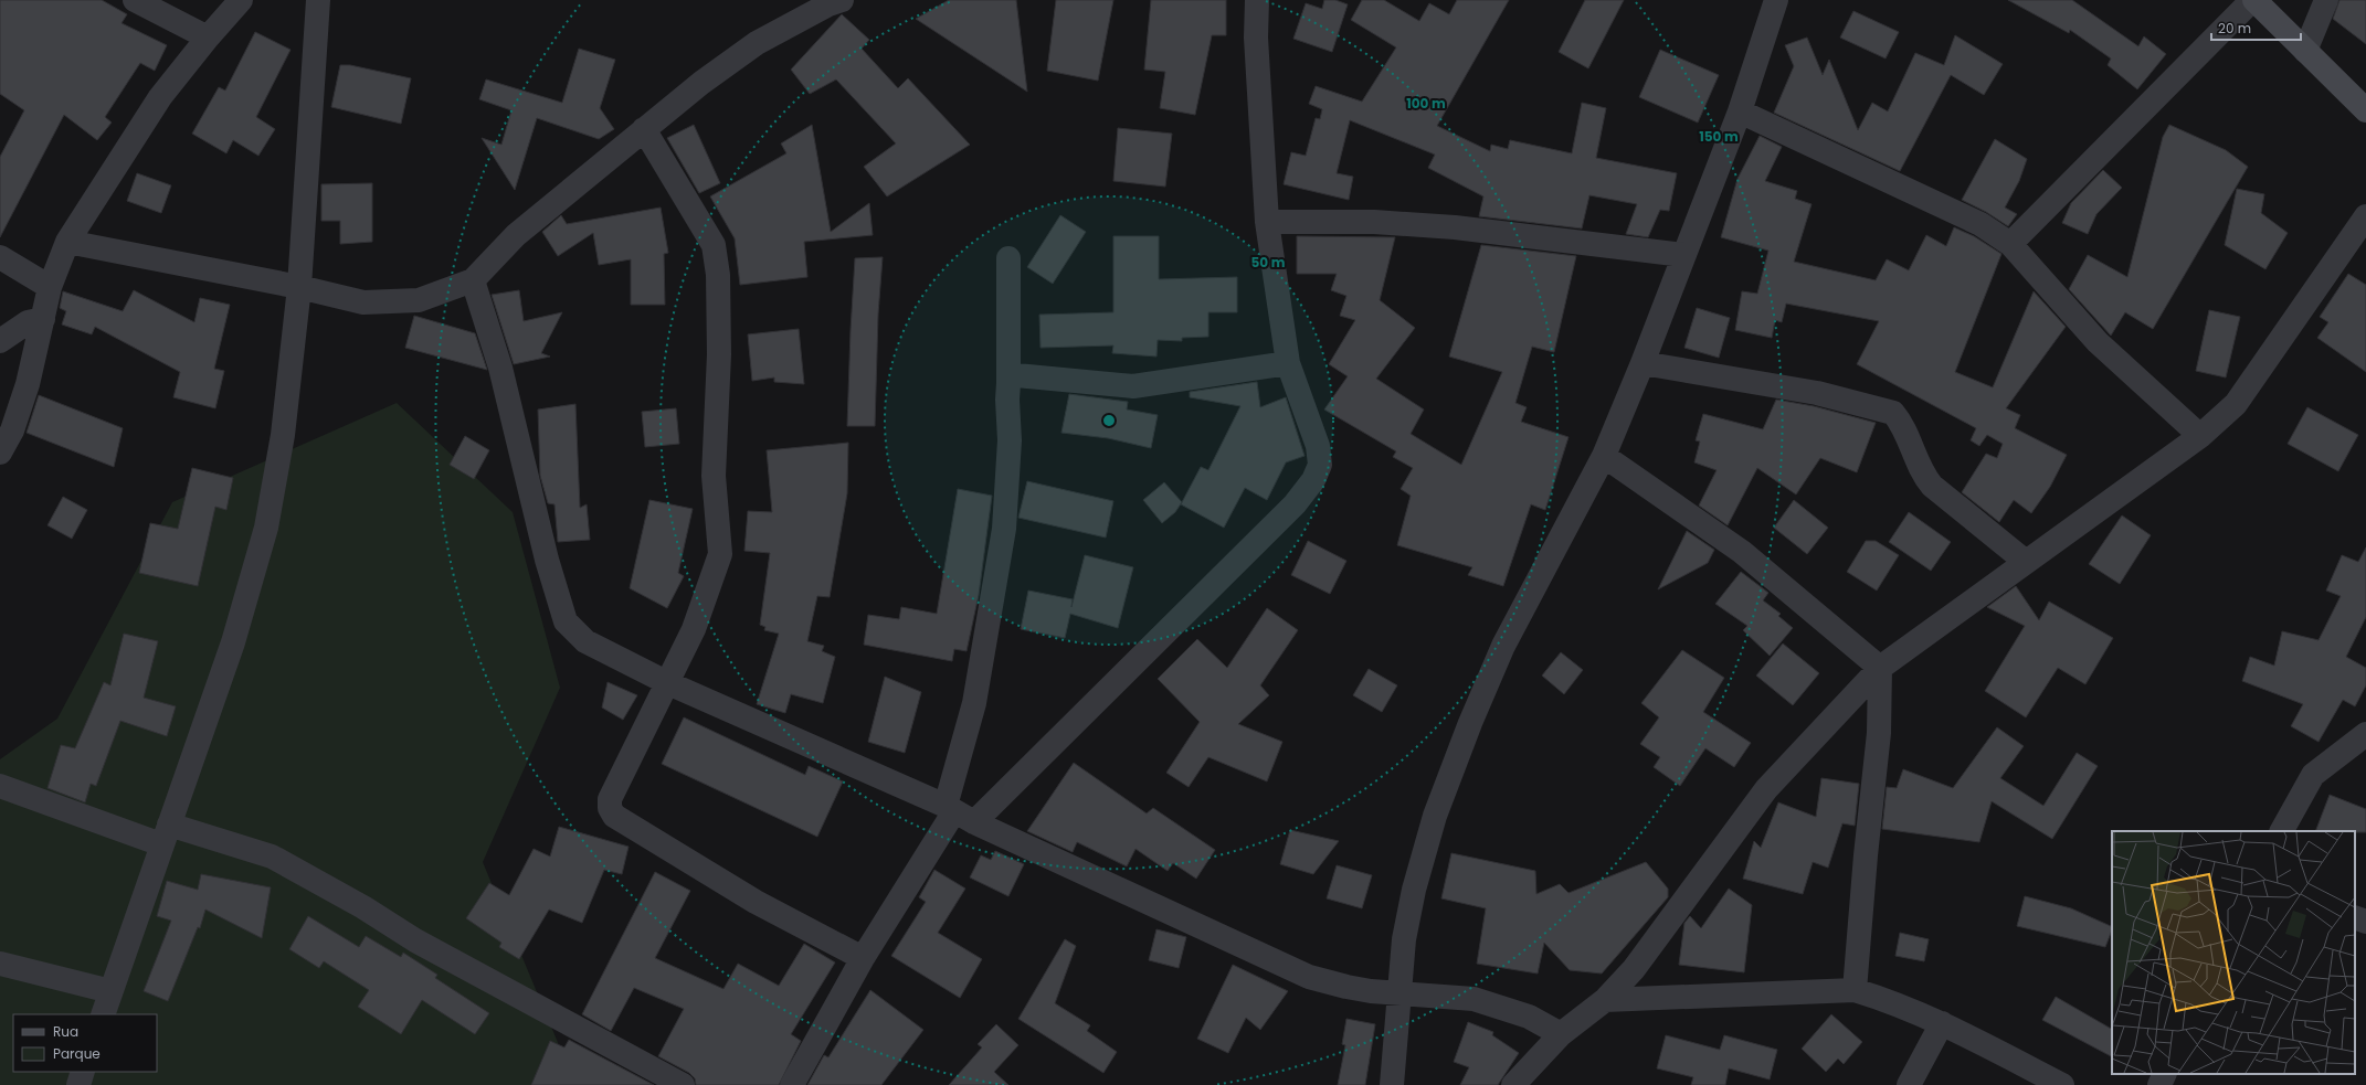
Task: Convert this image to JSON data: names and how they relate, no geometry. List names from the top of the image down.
{
  "legend": ["Rua", "Parque"],
  "scale_bar": "20 m",
  "rings": ["100 m", "150 m", "50 m"]
}
